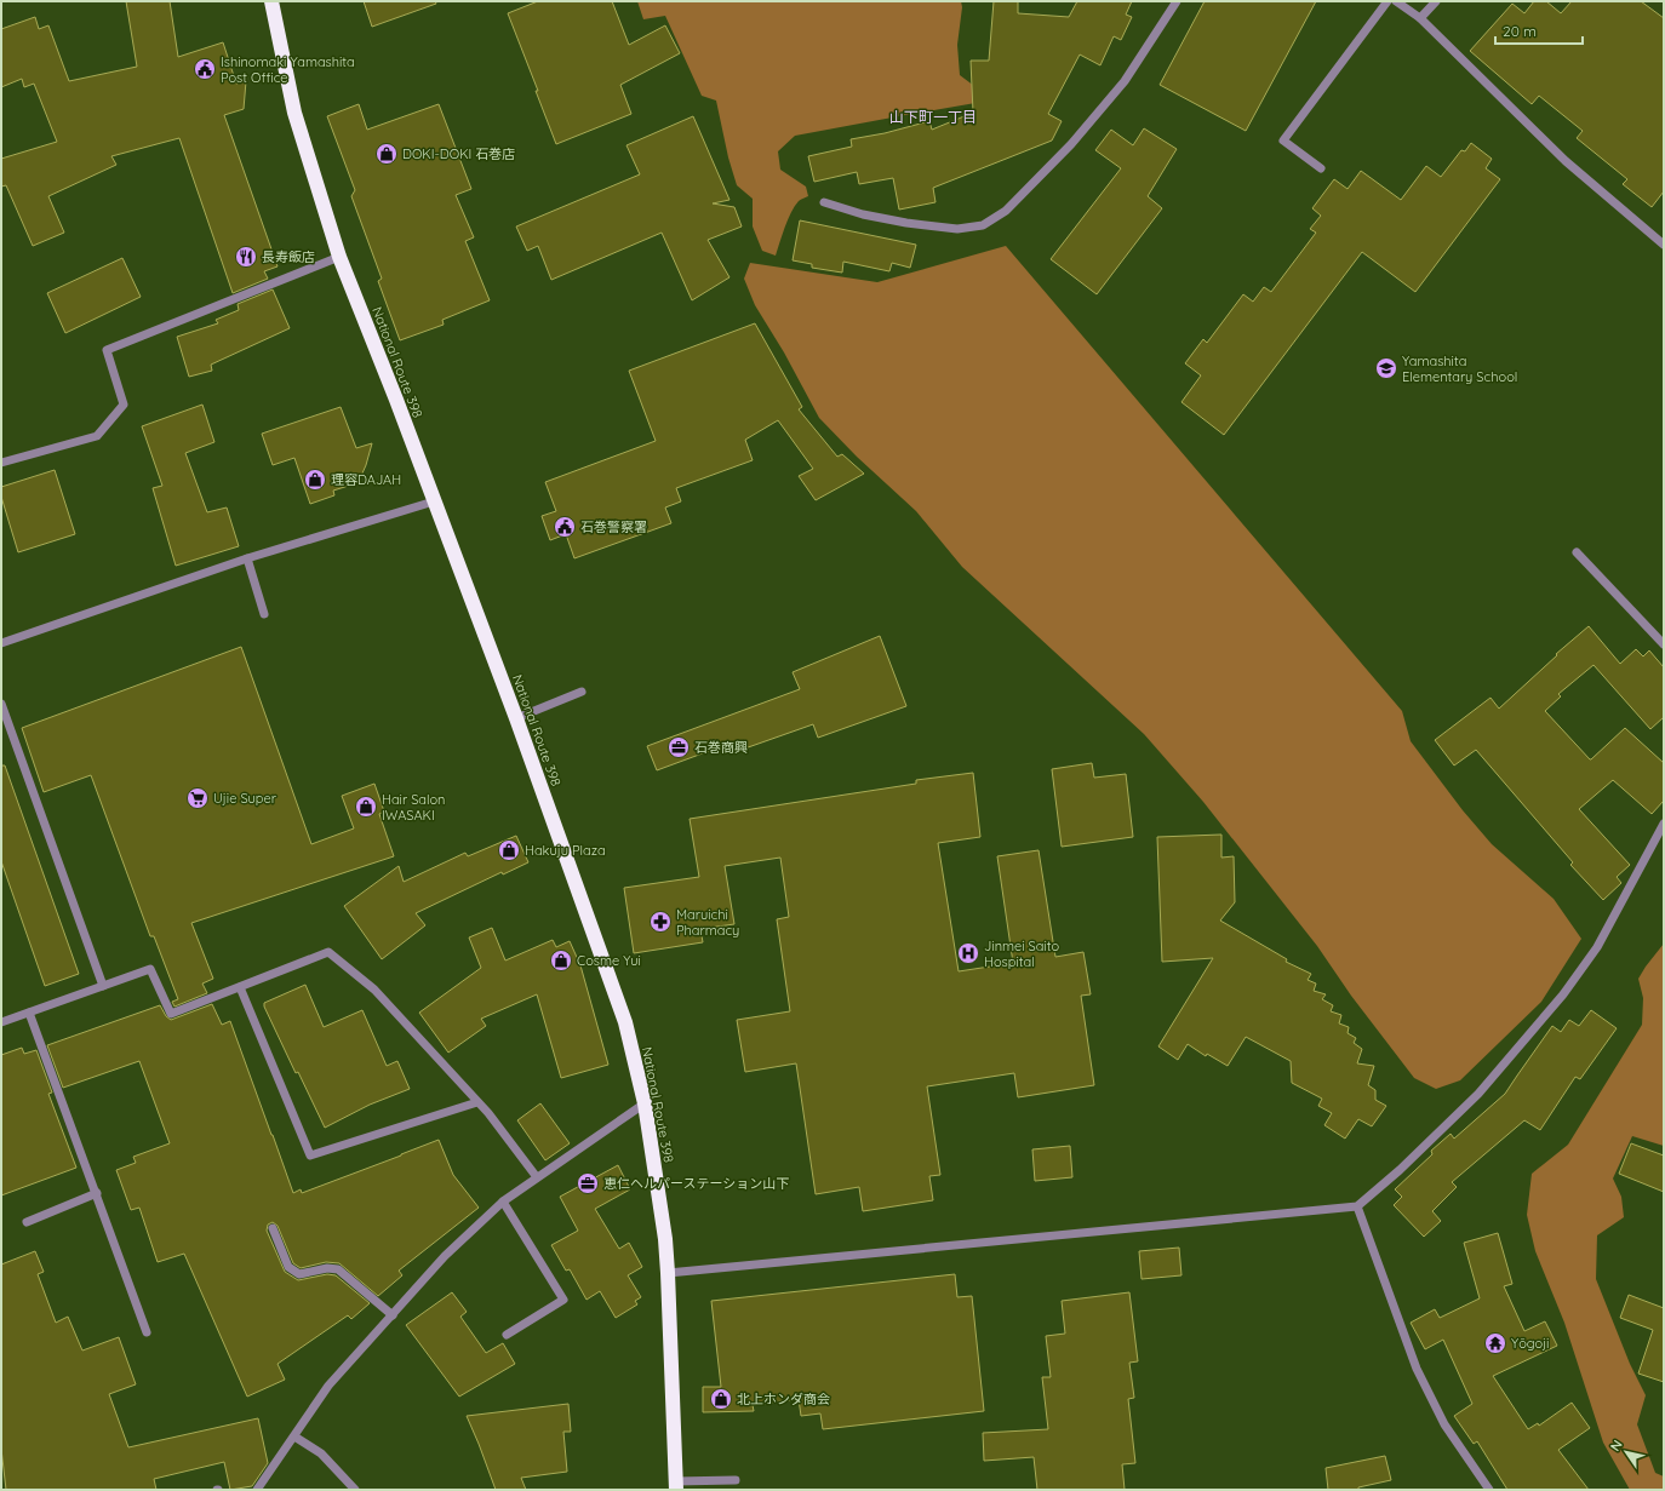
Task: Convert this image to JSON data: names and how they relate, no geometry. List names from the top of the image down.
{
  "streets": {
    "highway": ["National Route 398"]
  },
  "districts": ["山下町一丁目"],
  "places": {
    "public building": ["Ishinomaki Yamashita Post Office", "石巻警察署"],
    "shop": [
      "DOKI-DOKI 石巻店",
      "理容DAJAH",
      "Hair Salon IWASAKI",
      "Hakuju Plaza",
      "Cosme Yui",
      "北上ホンダ商会"
    ],
    "restaurant": ["長寿飯店"],
    "school or university": ["Yamashita Elementary School"],
    "office": ["石巻商興", "恵仁ヘルパーステーション山下"],
    "supermarket": ["Ujie Super"],
    "pharmacy": ["Maruichi Pharmacy"],
    "hospital": ["Jinmei Saito Hospital"],
    "temple": ["Yōgoji"]
  },
  "scale_bar": "20 m",
  "north": "top left"
}
